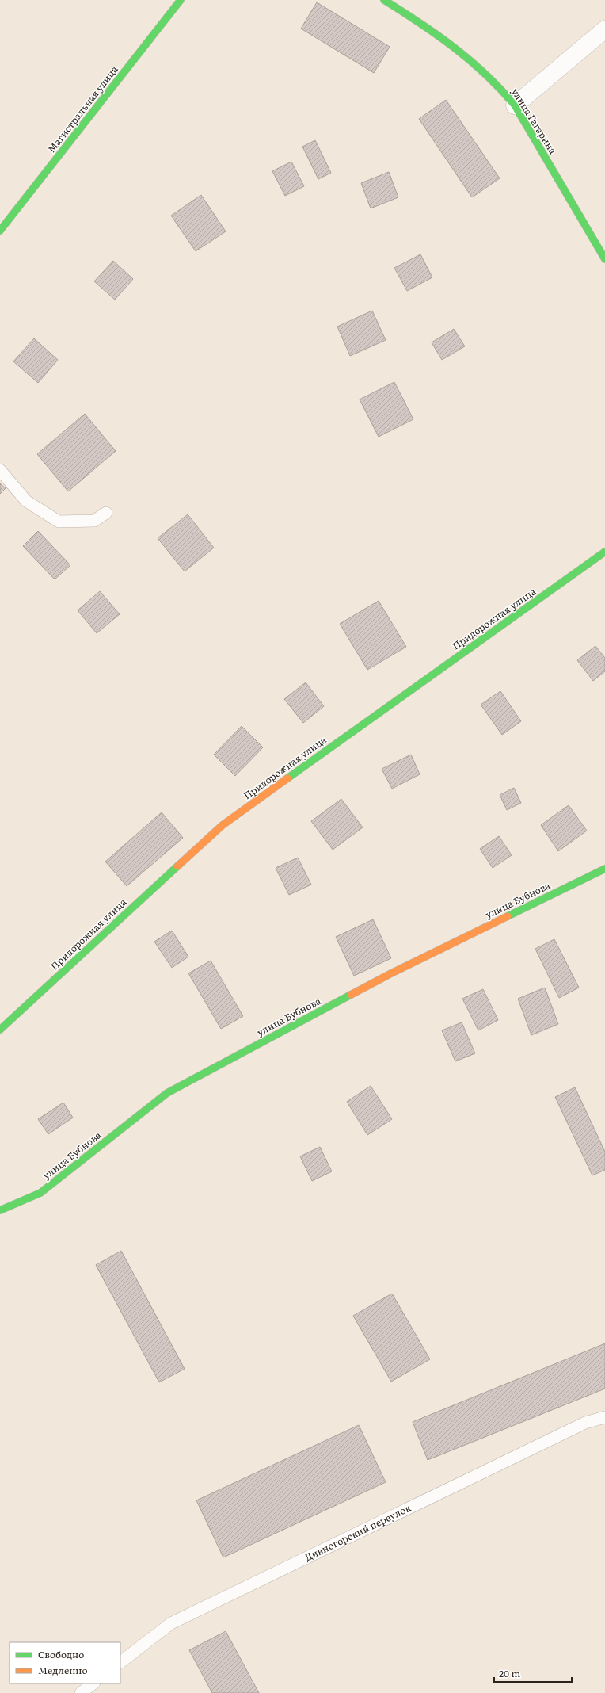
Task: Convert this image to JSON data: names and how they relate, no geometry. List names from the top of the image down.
{
  "streets": {
    "main road": [
      "Магистральная улица",
      "улица Гагарина",
      "Придорожная улица",
      "улица Бубнова"
    ],
    "lane": ["Дивногорский переулок"]
  },
  "legend": ["Свободно", "Медленно"],
  "scale_bar": "20 m"
}
